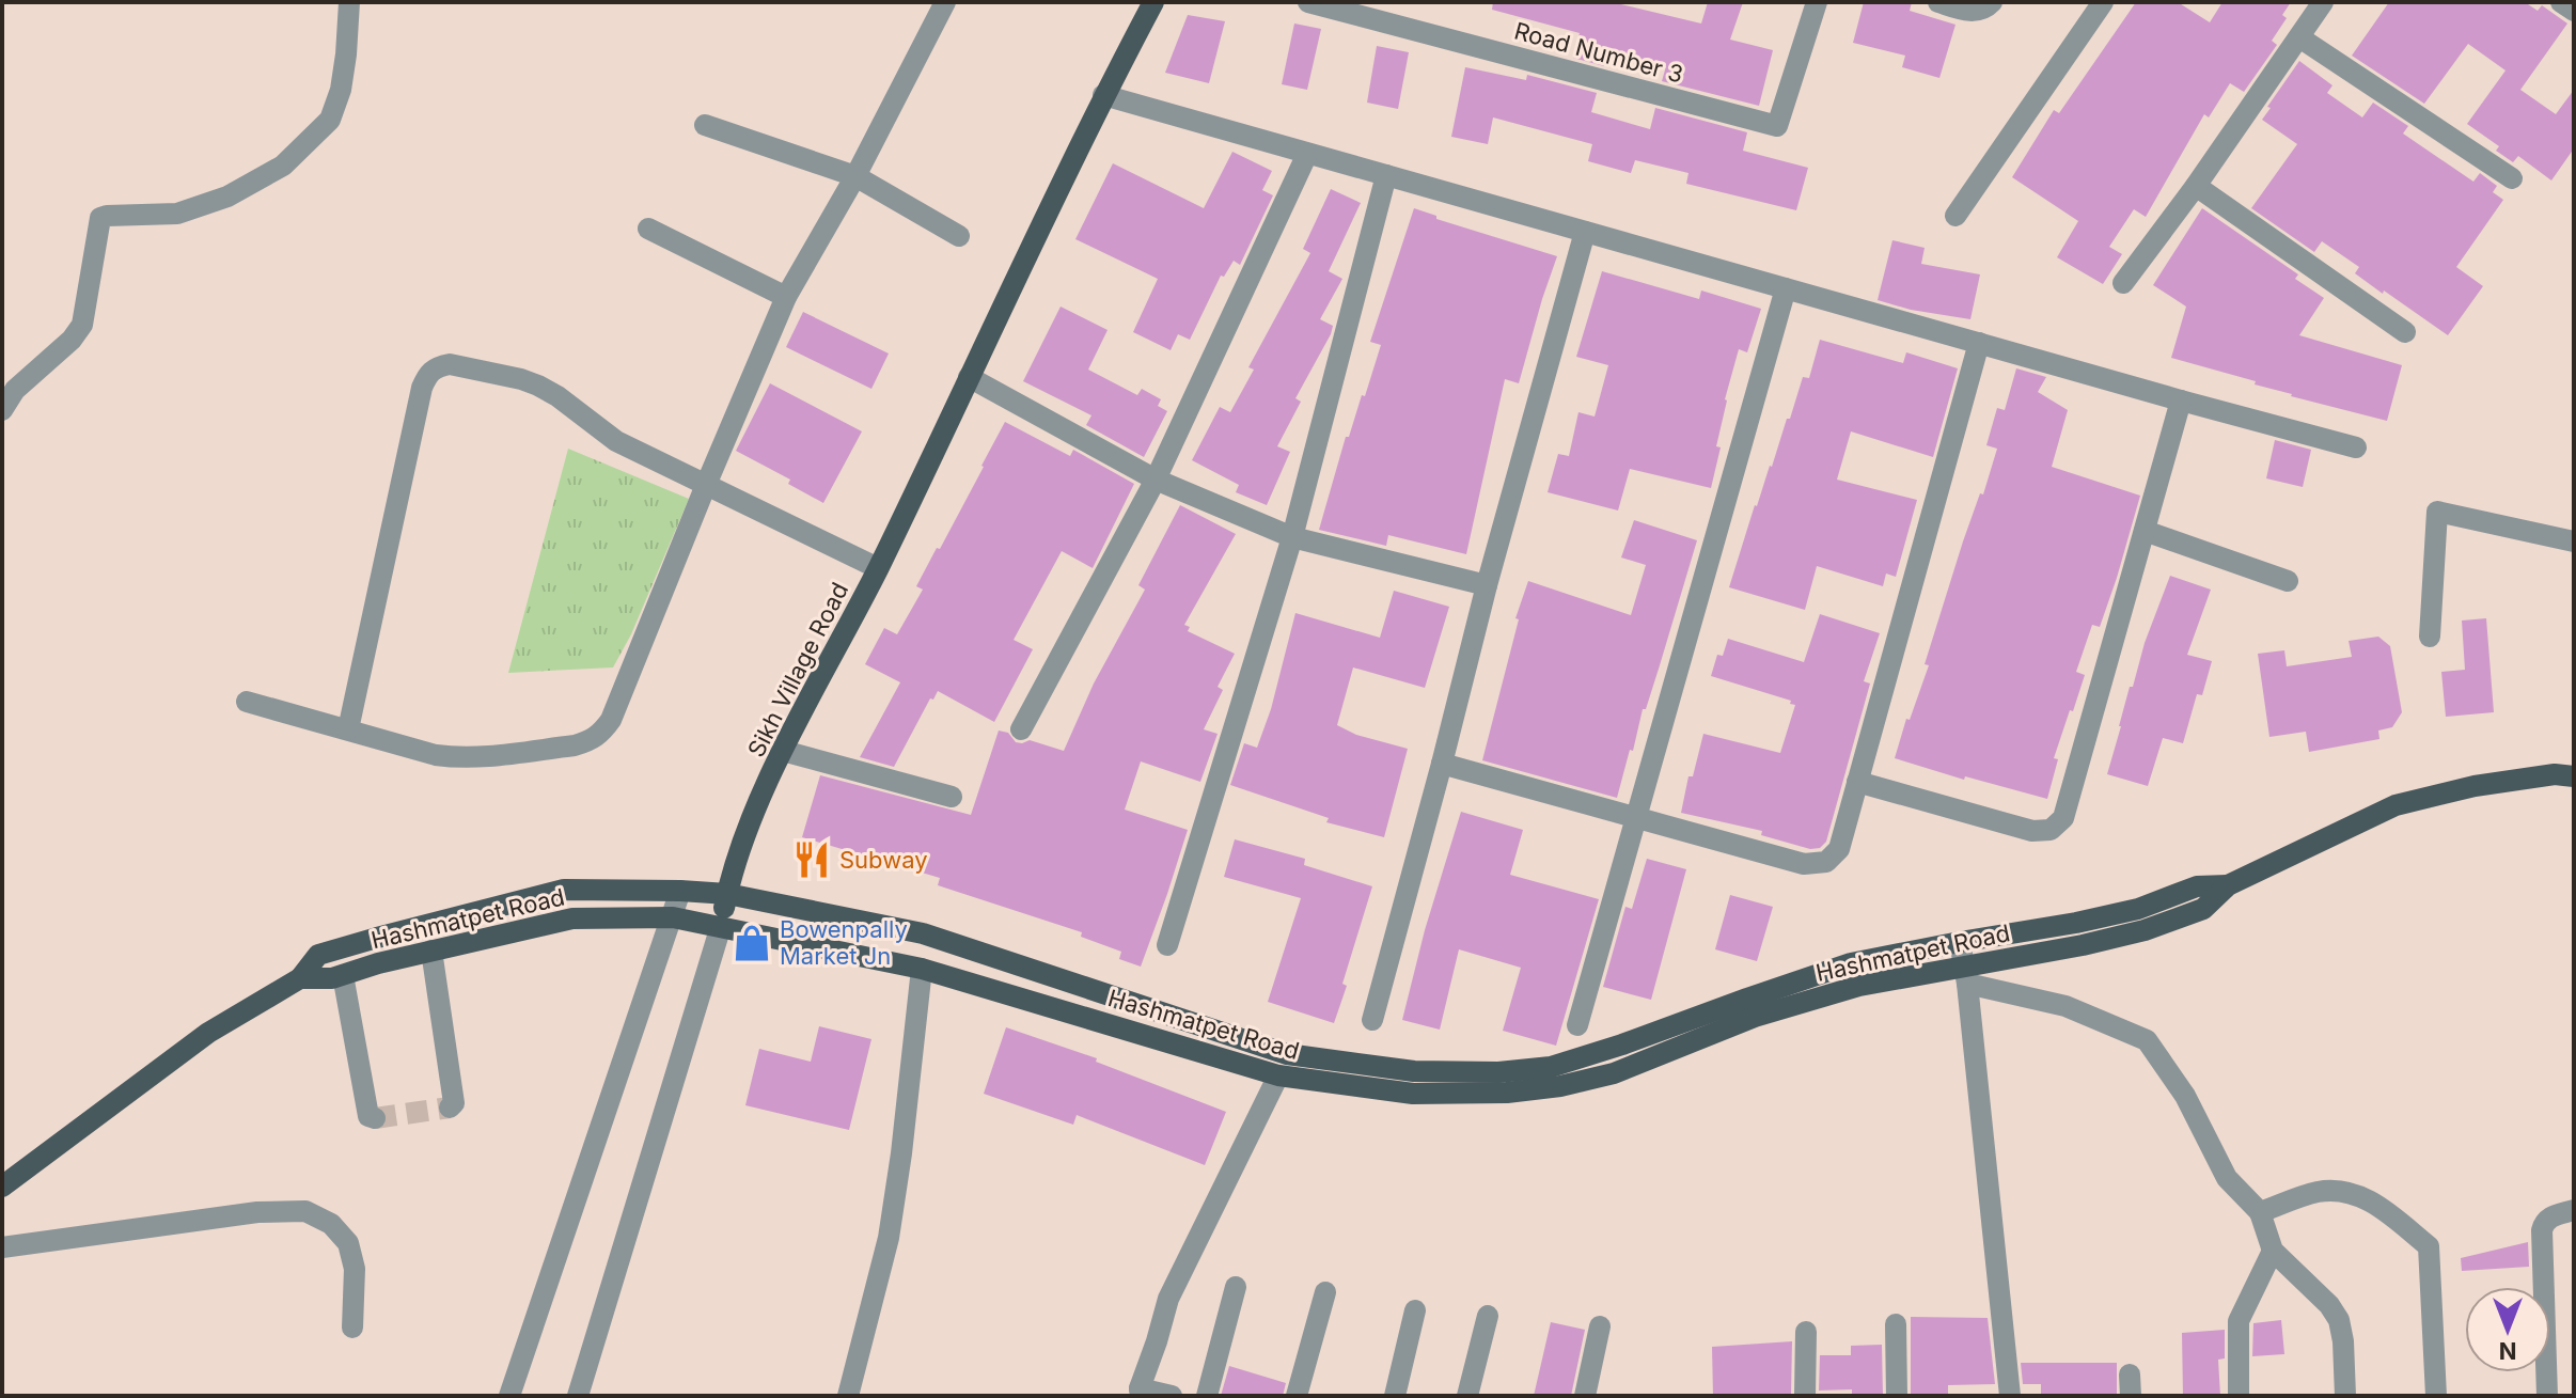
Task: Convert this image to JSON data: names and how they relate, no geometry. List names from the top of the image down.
{
  "streets": {
    "main road": ["Sikh Village Road", "Hashmatpet Road"],
    "street": ["Road Number 3"]
  },
  "crossings": [
    ["Sikh Village Road", "Hashmatpet Road"]
  ],
  "places": {
    "restaurant": ["Subway"],
    "shop": ["Bowenpally Market Jn"]
  },
  "north": "bottom"
}
